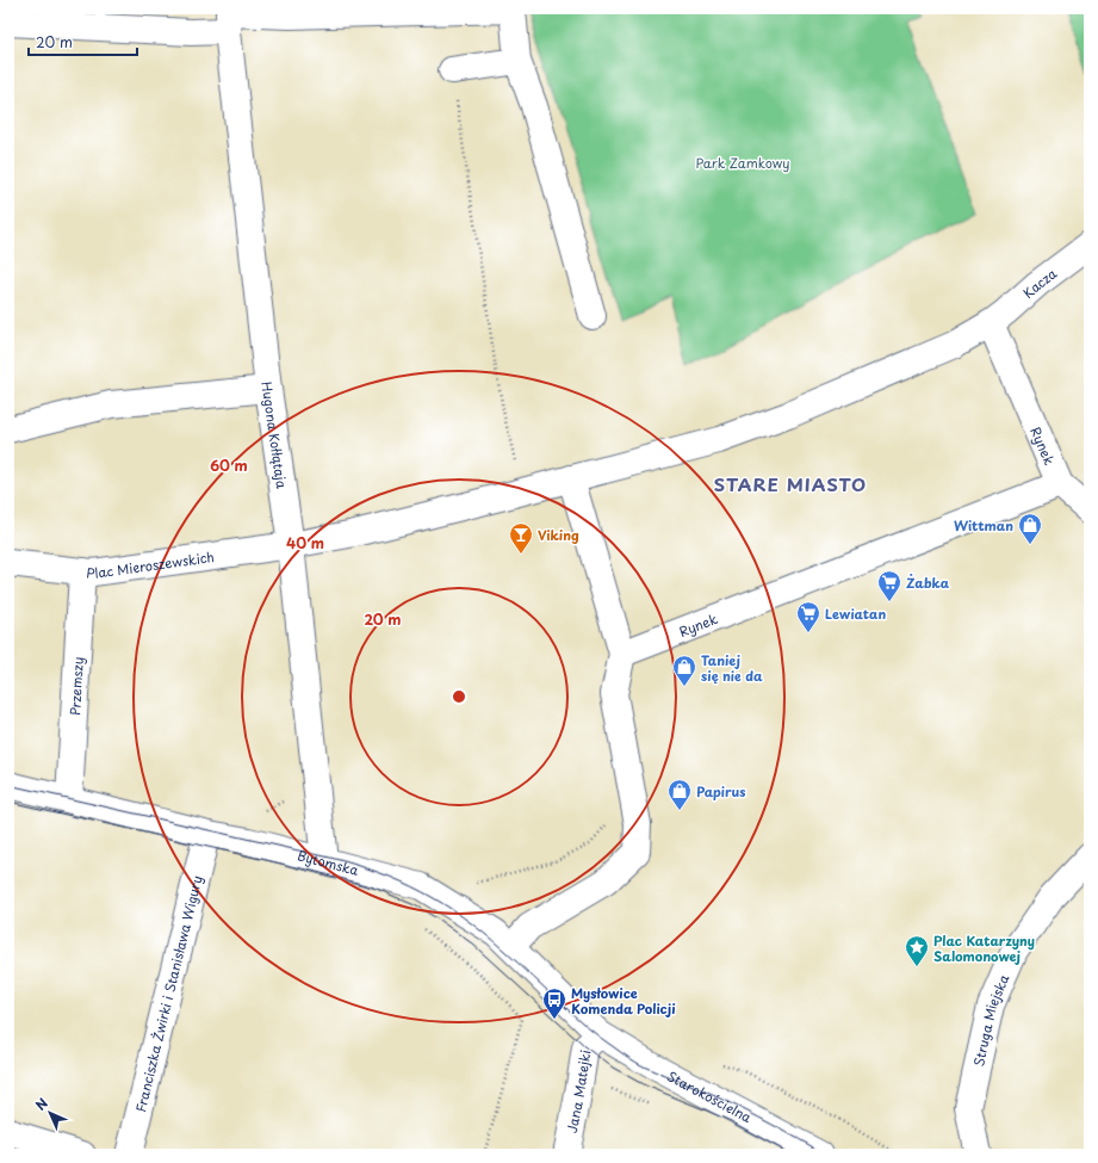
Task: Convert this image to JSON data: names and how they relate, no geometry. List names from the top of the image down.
{
  "streets": {
    "street": [
      "Kacza",
      "Hugona Kołłątaja",
      "Rynek",
      "Plac Mieroszewskich",
      "Przemszy",
      "Bytomska",
      "Franciszka Żwirki i Stanisława Wigury",
      "Struga Miejska",
      "Jana Matejki",
      "Starokościelna"
    ]
  },
  "crossings": [
    ["Kacza", "Rynek"],
    ["Hugona Kołłątaja", "Plac Mieroszewskich"],
    ["Hugona Kołłątaja", "Bytomska"],
    ["Plac Mieroszewskich", "Przemszy"],
    ["Przemszy", "Bytomska"],
    ["Bytomska", "Franciszka Żwirki i Stanisława Wigury"],
    ["Bytomska", "Jana Matejki"],
    ["Bytomska", "Starokościelna"],
    ["Jana Matejki", "Starokościelna"]
  ],
  "districts": ["STARE MIASTO"],
  "parks": ["Park Zamkowy"],
  "places": {
    "shop": ["Wittman", "Taniej się nie da", "Papirus"],
    "bar": ["Viking"],
    "supermarket": ["Żabka", "Lewiatan"],
    "place": ["Plac Katarzyny Salomonowej"],
    "bus stop": ["Mysłowice Komenda Policji"]
  },
  "scale_bar": "20 m",
  "north": "top left",
  "rings": ["60 m", "40 m", "20 m"]
}
